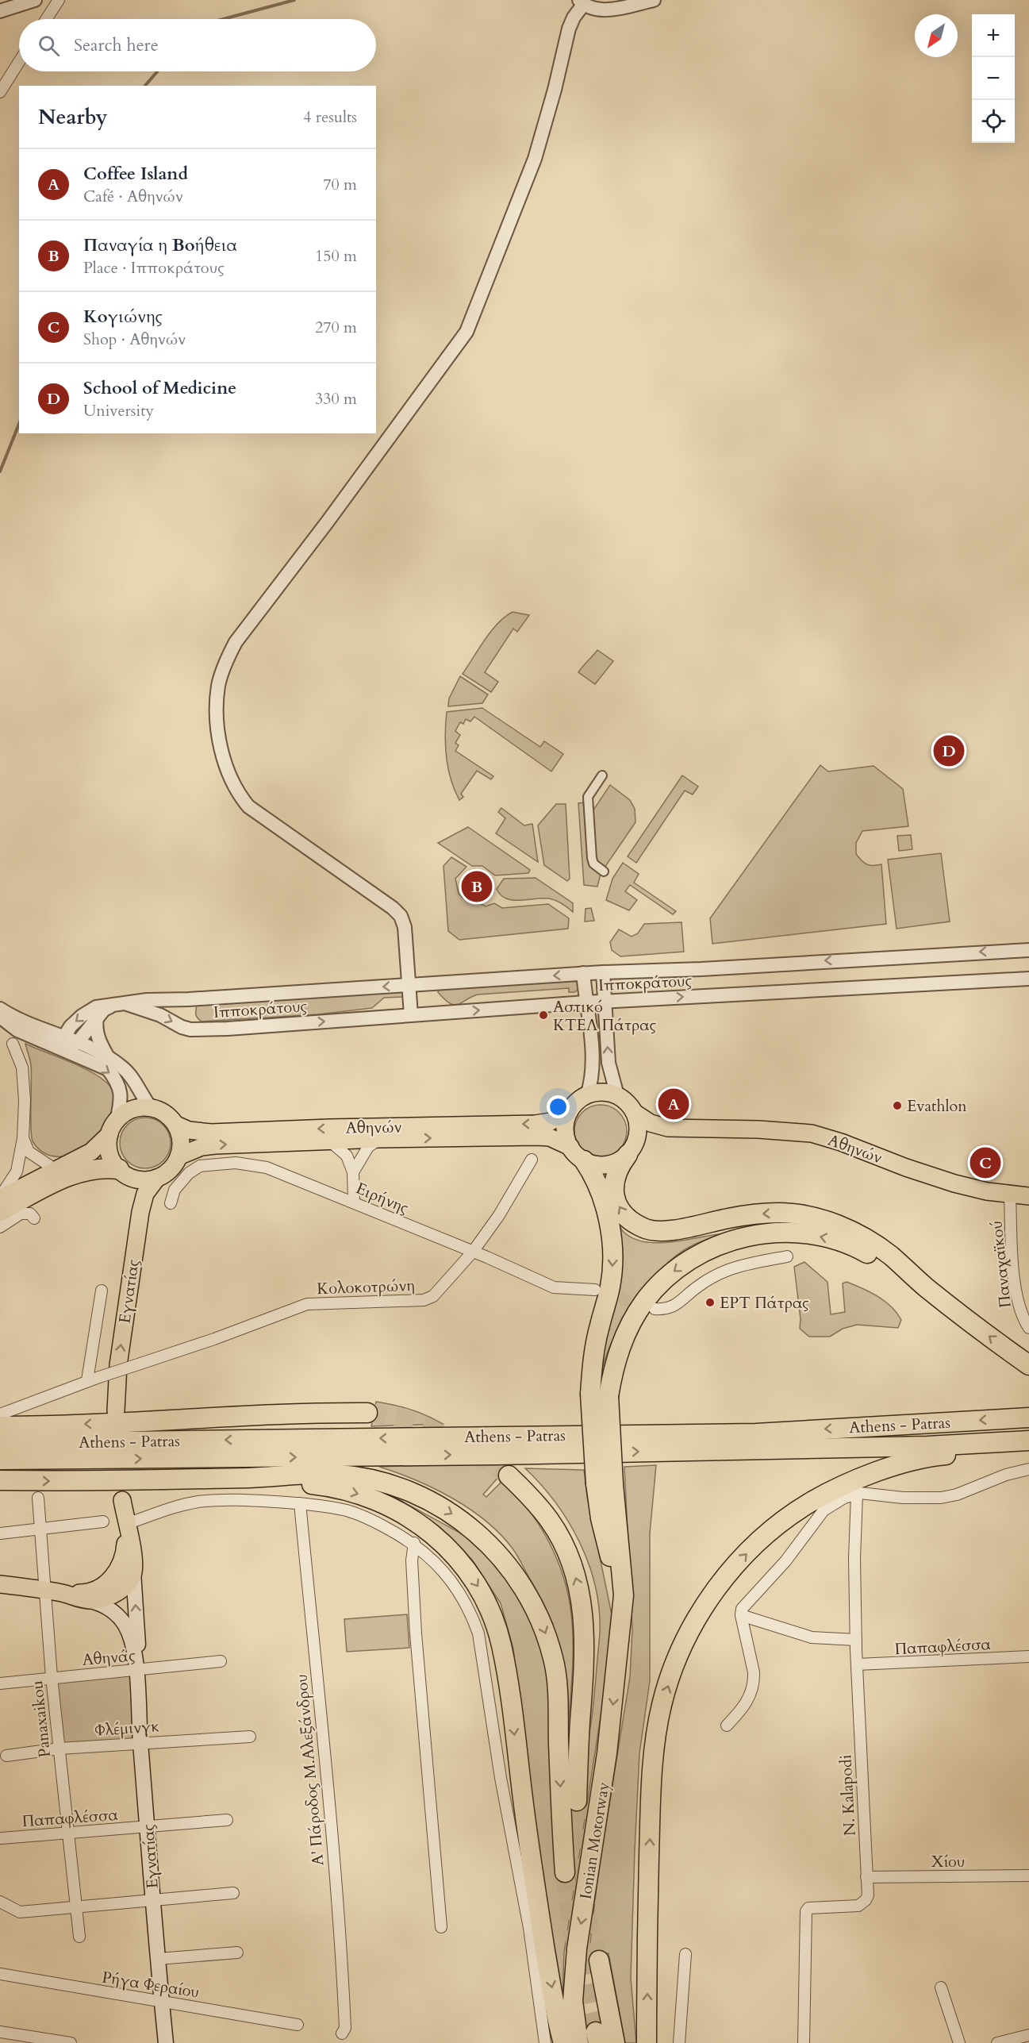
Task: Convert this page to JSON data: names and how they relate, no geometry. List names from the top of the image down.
{
  "streets": {
    "highway": ["Athens - Patras", "Ionian Motorway"],
    "main road": ["Αθηνών", "Εγνατίας"],
    "street": [
      "Ιπποκράτους",
      "Ειρήνης",
      "Παναχαϊκού",
      "Κολοκοτρώνη",
      "Παπαφλέσσα",
      "Αθηνάς",
      "Panaxaikou",
      "Φλέμινγκ",
      "Α' Πάροδος Μ.Αλεξάνδρου",
      "N. Kalapodi",
      "Χίου",
      "Ρήγα Φεραίου"
    ]
  },
  "crossings": [
    ["Αθηνών", "Παναχαϊκού"],
    ["Αθηνών", "Εγνατίας"],
    ["Ειρήνης", "Κολοκοτρώνη"],
    ["Κολοκοτρώνη", "Athens - Patras"],
    ["Εγνατίας", "Παπαφλέσσα"],
    ["Εγνατίας", "Αθηνάς"],
    ["Εγνατίας", "Φλέμινγκ"],
    ["Εγνατίας", "Ρήγα Φεραίου"],
    ["Παπαφλέσσα", "Panaxaikou"],
    ["Παπαφλέσσα", "N. Kalapodi"],
    ["Αθηνάς", "Panaxaikou"],
    ["Panaxaikou", "Φλέμινγκ"],
    ["N. Kalapodi", "Χίου"]
  ],
  "one_way": ["Εγνατίας"],
  "places": ["Αστικό ΚΤΕΛ Πάτρας", "Evathlon", "ΕΡΤ Πάτρας"],
  "north": "bottom left",
  "page": {
    "map_buttons": ["+", "−"],
    "search": "Search here",
    "heading": ["Nearby", "4 results"],
    "list": [
      {
        "mark": "A",
        "name": "Coffee Island",
        "note": "Café · Αθηνών",
        "value": "70 m"
      },
      {
        "mark": "B",
        "name": "Παναγία η Βοήθεια",
        "note": "Place · Ιπποκράτους",
        "value": "150 m"
      },
      {
        "mark": "C",
        "name": "Κογιώνης",
        "note": "Shop · Αθηνών",
        "value": "270 m"
      },
      {
        "mark": "D",
        "name": "School of Medicine",
        "note": "University",
        "value": "330 m"
      }
    ],
    "pins": [
      "D",
      "B",
      "A",
      "C"
    ]
  }
}
